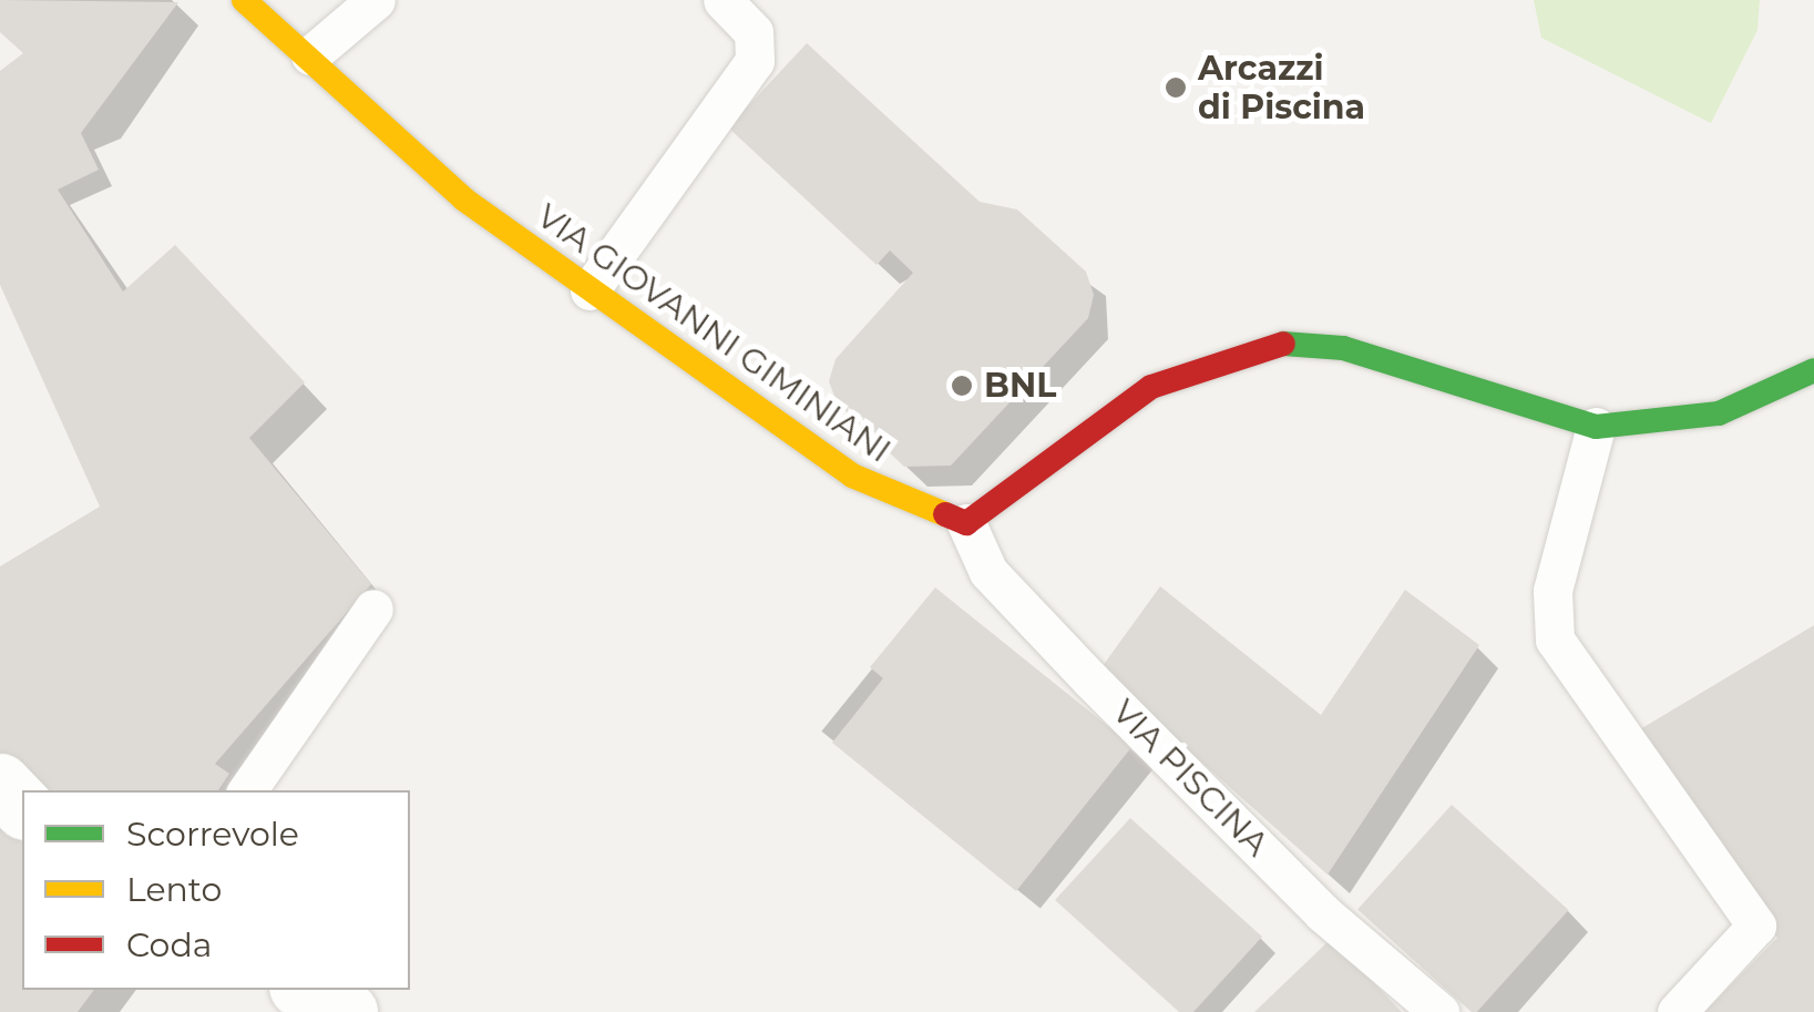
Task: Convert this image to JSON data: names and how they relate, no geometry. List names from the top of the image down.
{
  "streets": {
    "street": ["VIA GIOVANNI GIMINIANI"],
    "lane": ["VIA PISCINA"]
  },
  "crossings": [
    ["VIA GIOVANNI GIMINIANI", "VIA PISCINA"]
  ],
  "places": ["Arcazzi di Piscina", "BNL"],
  "legend": ["Scorrevole", "Lento", "Coda"]
}
